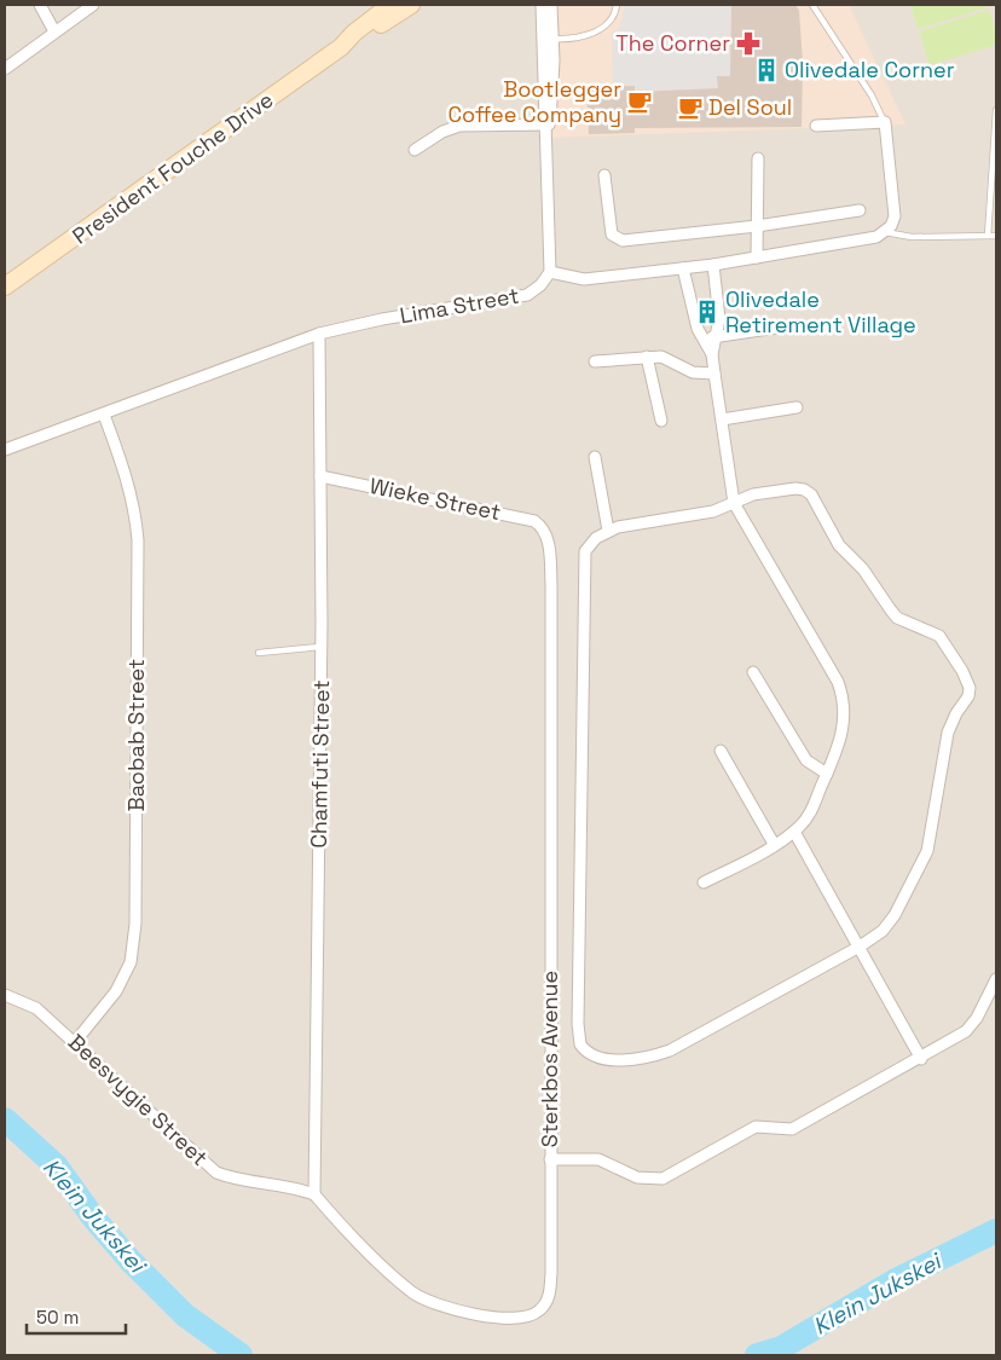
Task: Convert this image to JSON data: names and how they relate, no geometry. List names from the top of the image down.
{
  "streets": {
    "street": [
      "President Fouche Drive",
      "Lima Street",
      "Wieke Street",
      "Baobab Street",
      "Chamfuti Street",
      "Sterkbos Avenue",
      "Beesvygie Street"
    ]
  },
  "crossings": [
    ["Lima Street", "Baobab Street"],
    ["Lima Street", "Chamfuti Street"],
    ["Wieke Street", "Chamfuti Street"],
    ["Wieke Street", "Sterkbos Avenue"],
    ["Baobab Street", "Beesvygie Street"],
    ["Chamfuti Street", "Sterkbos Avenue"],
    ["Chamfuti Street", "Beesvygie Street"],
    ["Sterkbos Avenue", "Beesvygie Street"]
  ],
  "water": ["Klein Jukskei"],
  "places": {
    "pharmacy": ["The Corner"],
    "building": ["Olivedale Corner", "Olivedale Retirement Village"],
    "cafe": ["Bootlegger Coffee Company", "Del Soul"]
  },
  "scale_bar": "50 m"
}
